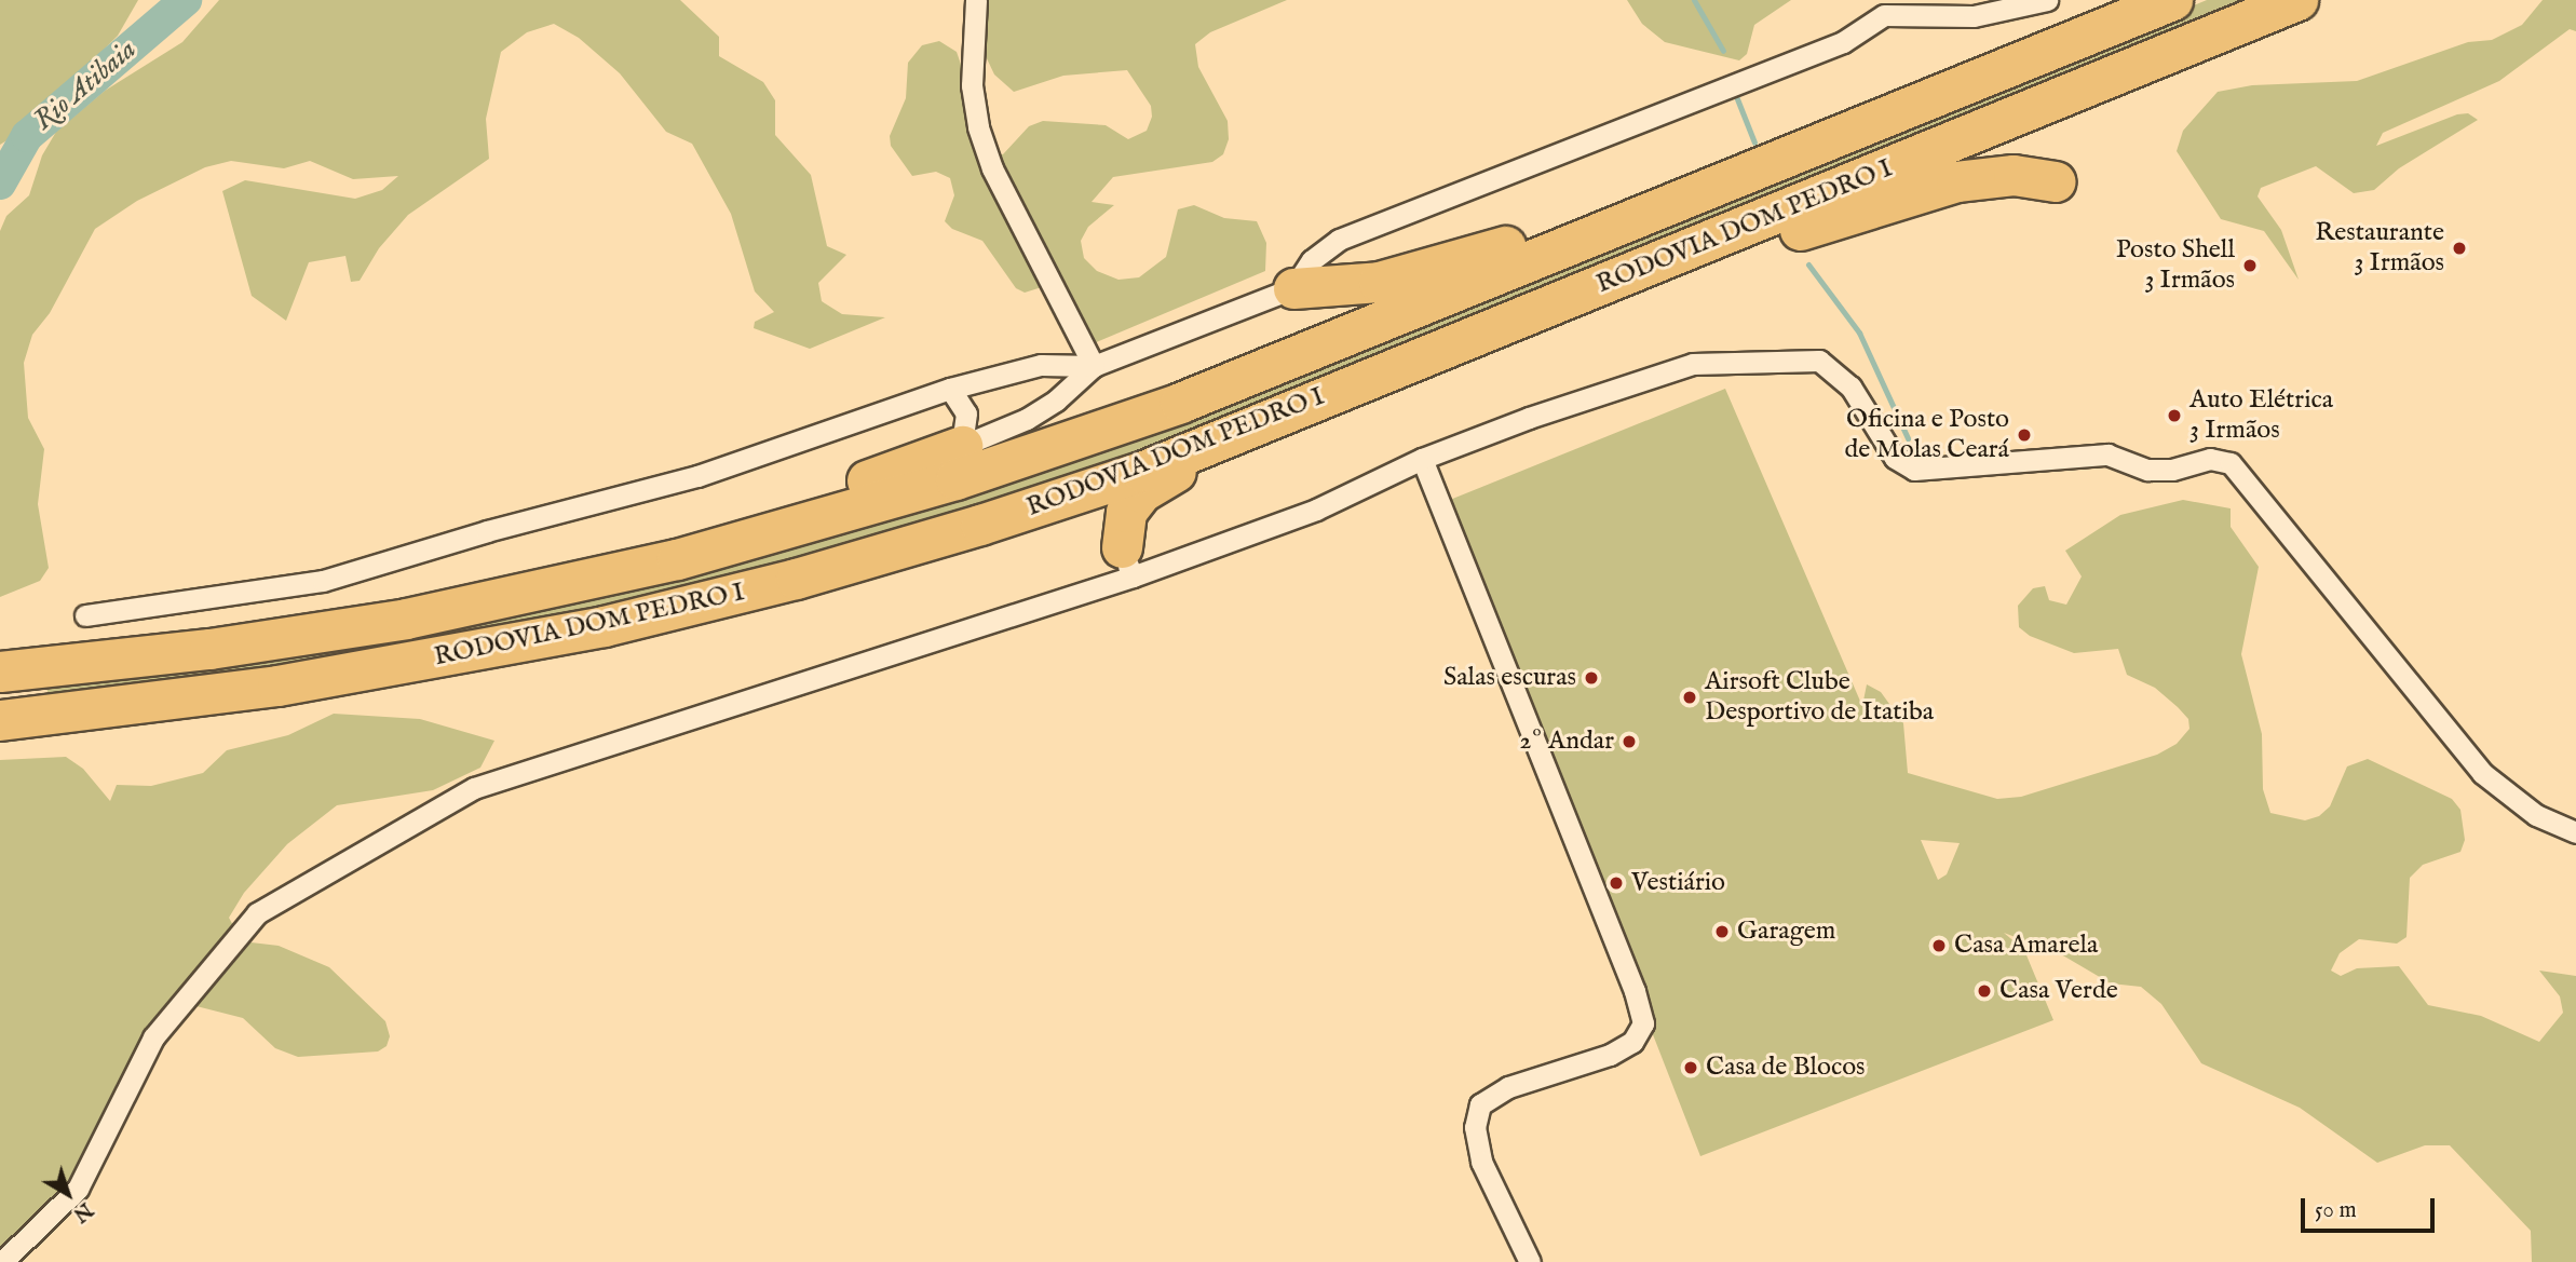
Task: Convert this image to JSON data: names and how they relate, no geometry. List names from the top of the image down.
{
  "streets": {
    "highway": ["RODOVIA DOM PEDRO I"]
  },
  "water": ["Rio Atibaia"],
  "places": [
    "Restaurante 3 Irmãos",
    "Posto Shell 3 Irmãos",
    "Auto Elétrica 3 Irmãos",
    "Oficina e Posto de Molas Ceará",
    "Salas escuras",
    "Airsoft Clube Desportivo de Itatiba",
    "2º Andar",
    "Vestiário",
    "Garagem",
    "Casa Amarela",
    "Casa Verde",
    "Casa de Blocos"
  ],
  "scale_bar": "50 m",
  "north": "bottom right"
}
